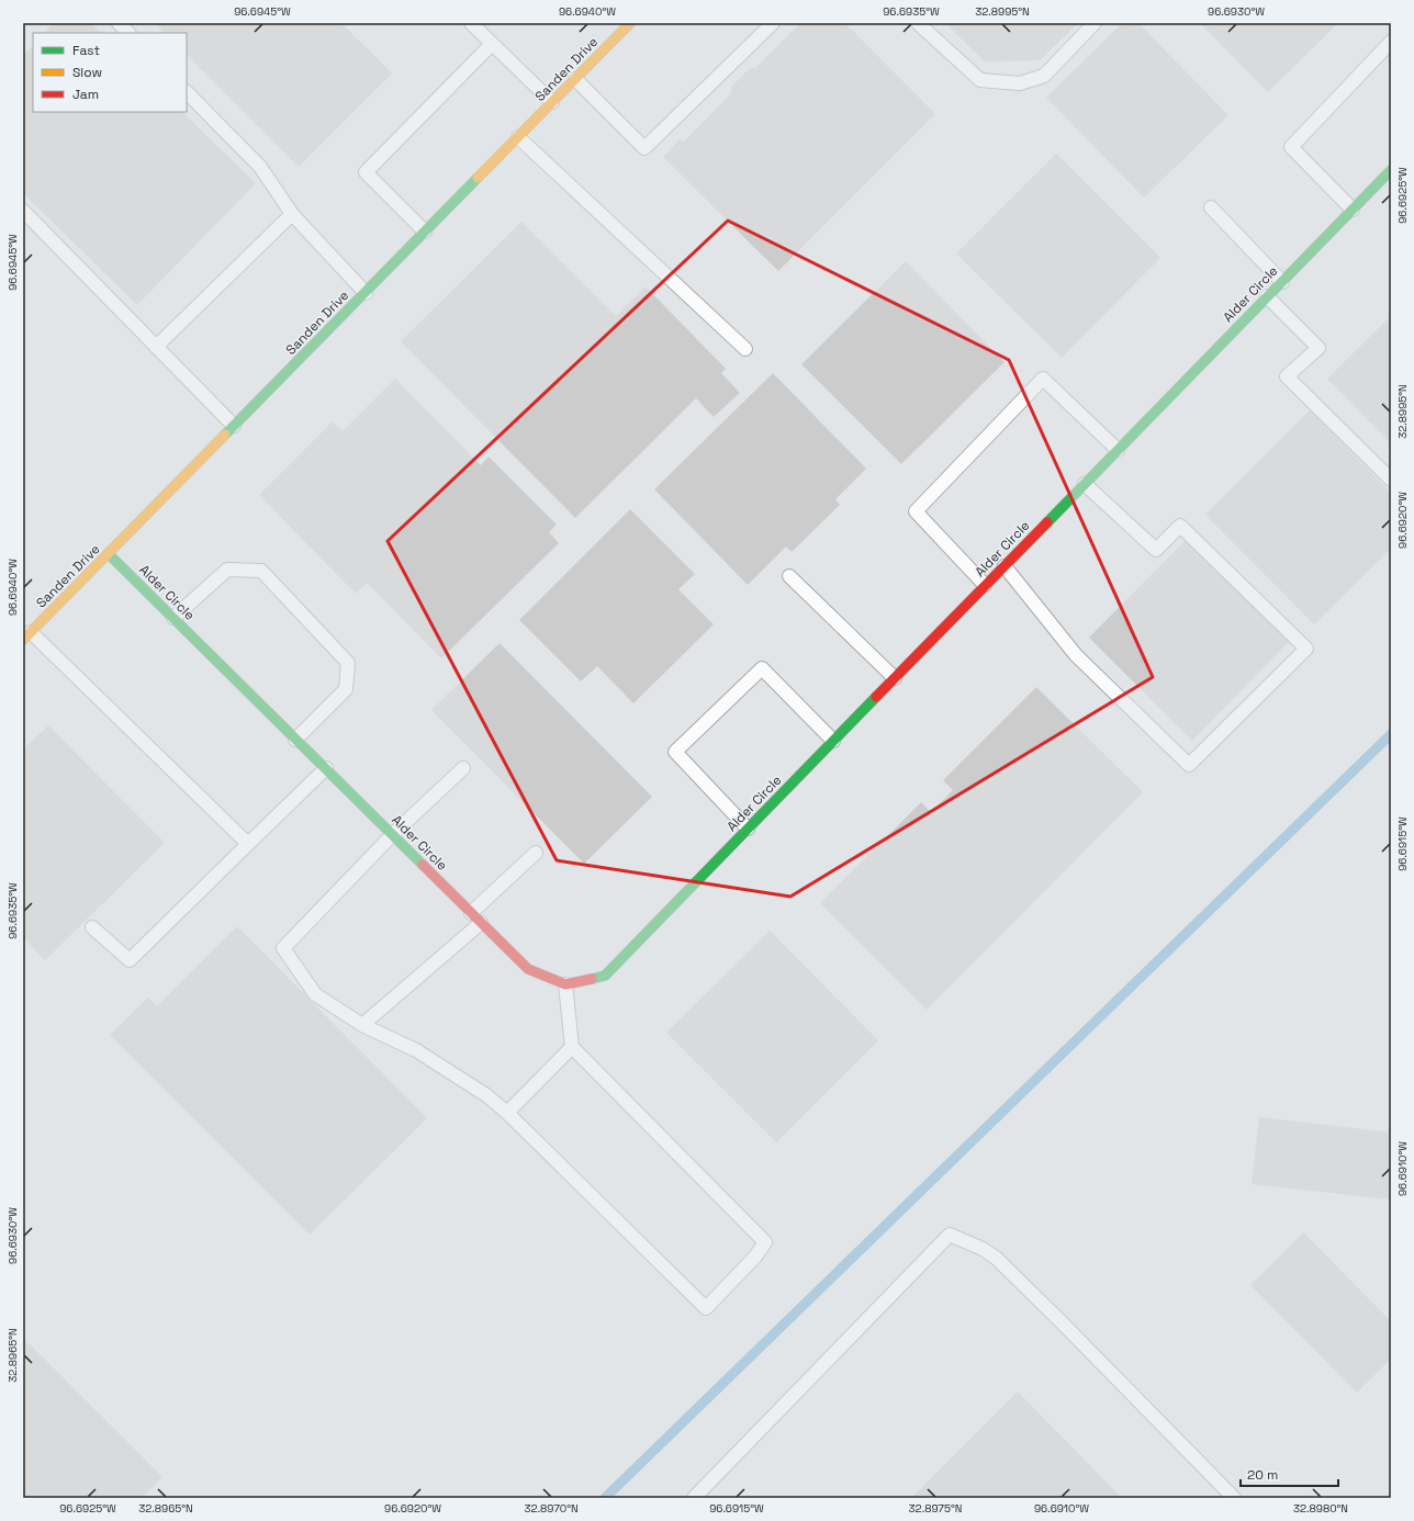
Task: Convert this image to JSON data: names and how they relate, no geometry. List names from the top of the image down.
{
  "streets": {
    "street": ["Sanden Drive", "Alder Circle"]
  },
  "crossings": [
    ["Sanden Drive", "Alder Circle"]
  ],
  "legend": ["Fast", "Slow", "Jam"],
  "scale_bar": "20 m",
  "coordinates": [
    "96.6945°W",
    "96.6940°W",
    "96.6935°W",
    "32.8995°N",
    "96.6930°W",
    "96.6925°W",
    "96.6920°W",
    "96.6915°W",
    "96.6910°W",
    "32.8965°N",
    "32.8970°N",
    "32.8975°N",
    "32.8980°N"
  ]
}
